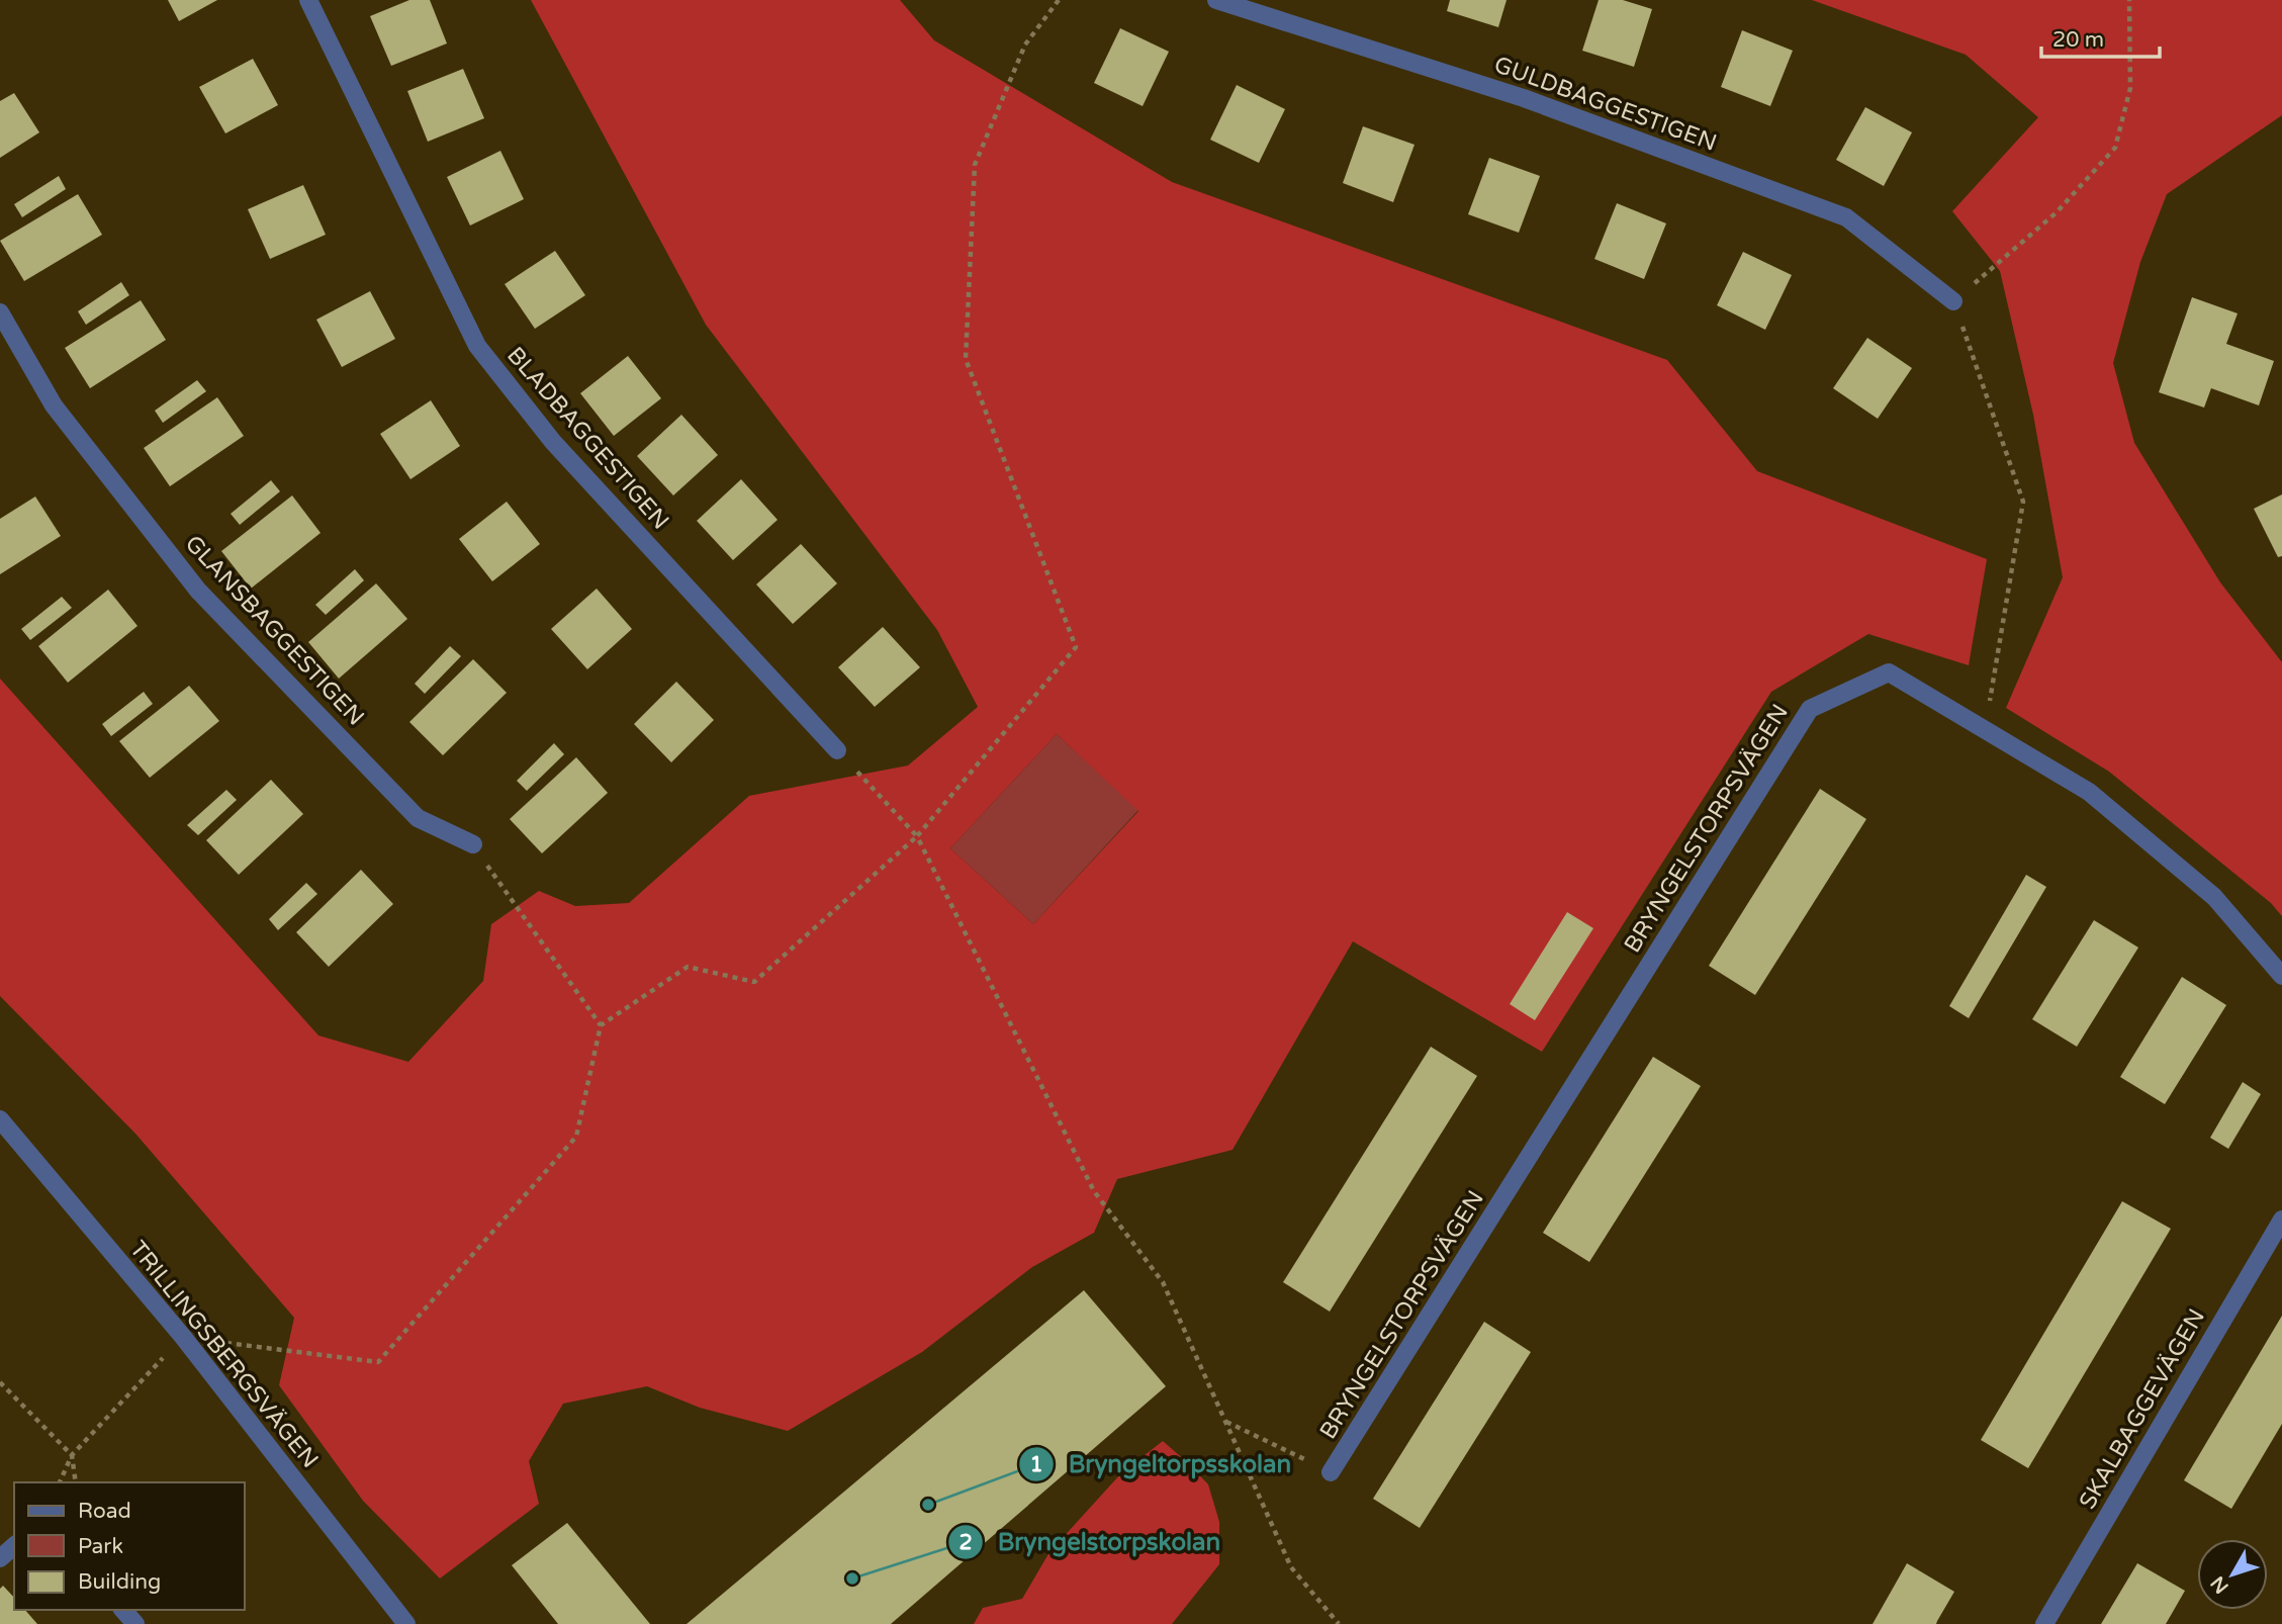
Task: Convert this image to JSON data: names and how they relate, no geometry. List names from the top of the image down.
{
  "streets": {
    "street": [
      "GULDBAGGESTIGEN",
      "BLADBAGGESTIGEN",
      "GLANSBAGGESTIGEN",
      "BRYNGELSTORPSVÄGEN",
      "TRILLINGSBERGSVÄGEN",
      "SKALBAGGEVÄGEN"
    ]
  },
  "places": ["Bryngeltorpsskolan", "Bryngelstorpskolan"],
  "legend": ["Road", "Park", "Building"],
  "scale_bar": "20 m",
  "north": "bottom left"
}
